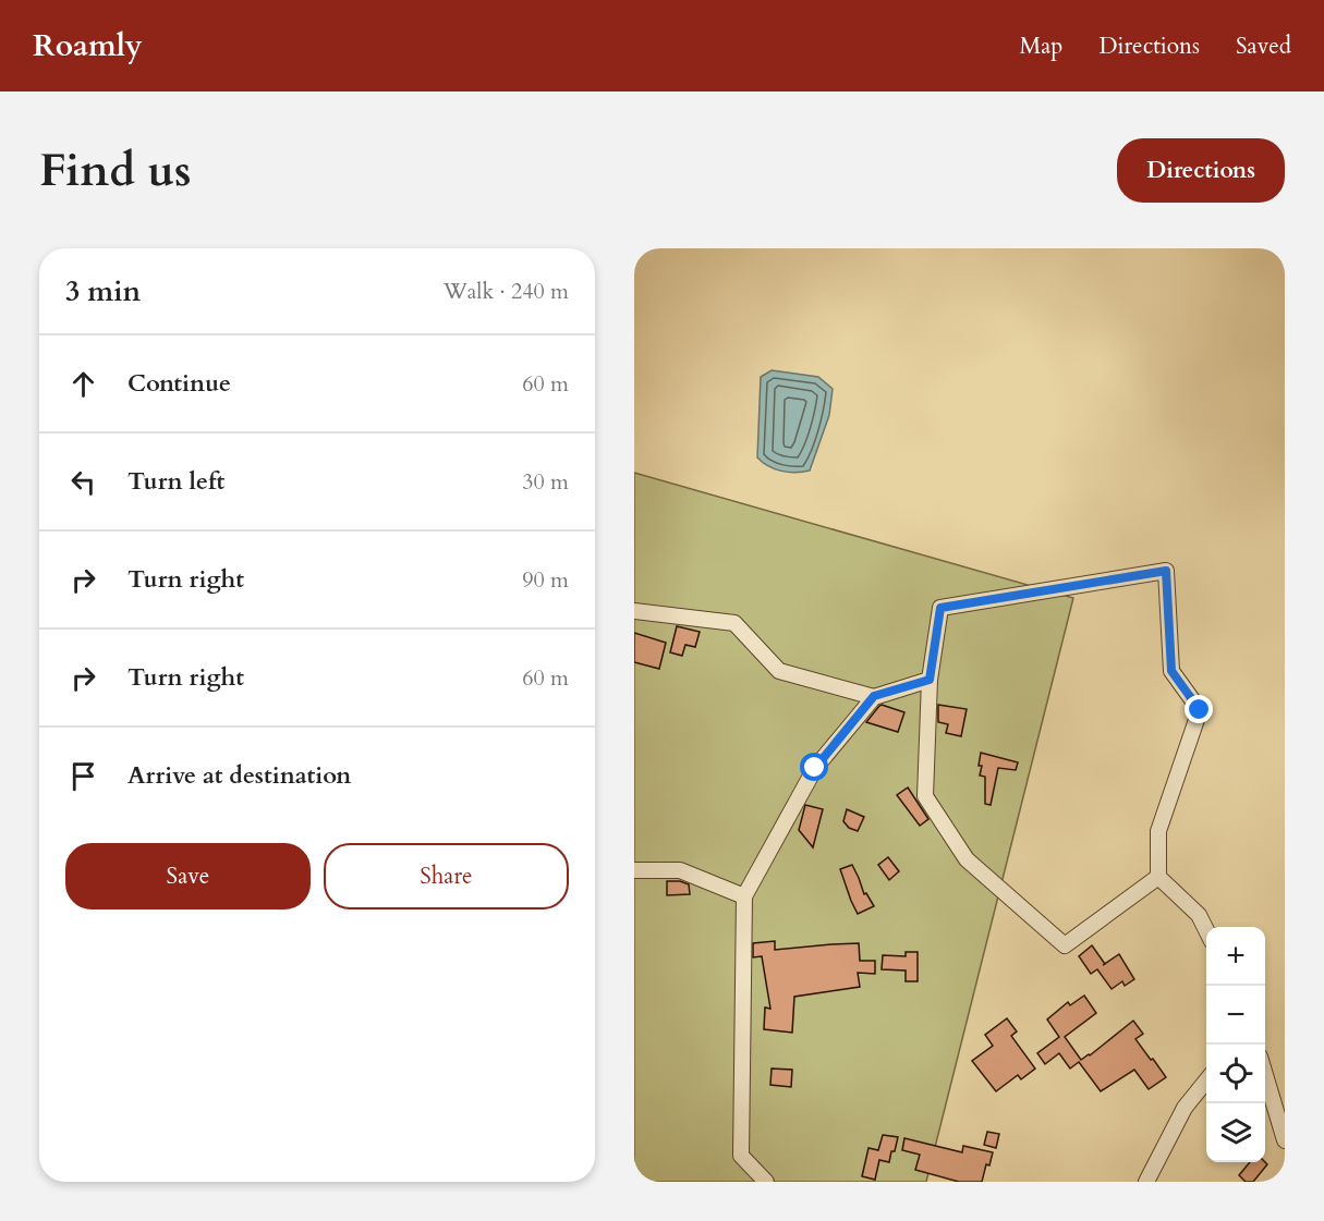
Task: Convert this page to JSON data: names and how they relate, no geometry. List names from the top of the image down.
{
  "page": {
    "header": "Roamly",
    "nav": ["Map", "Directions", "Saved"],
    "buttons": [
      "Directions",
      ["Save", "Share"]
    ],
    "title": "Find us",
    "heading": ["3 min", "Walk · 240 m"],
    "list": [
      ["Continue", "60 m"],
      ["Turn left", "30 m"],
      ["Turn right", "90 m"],
      ["Turn right", "60 m"],
      "Arrive at destination"
    ],
    "map_buttons": ["+", "−"]
  }
}
